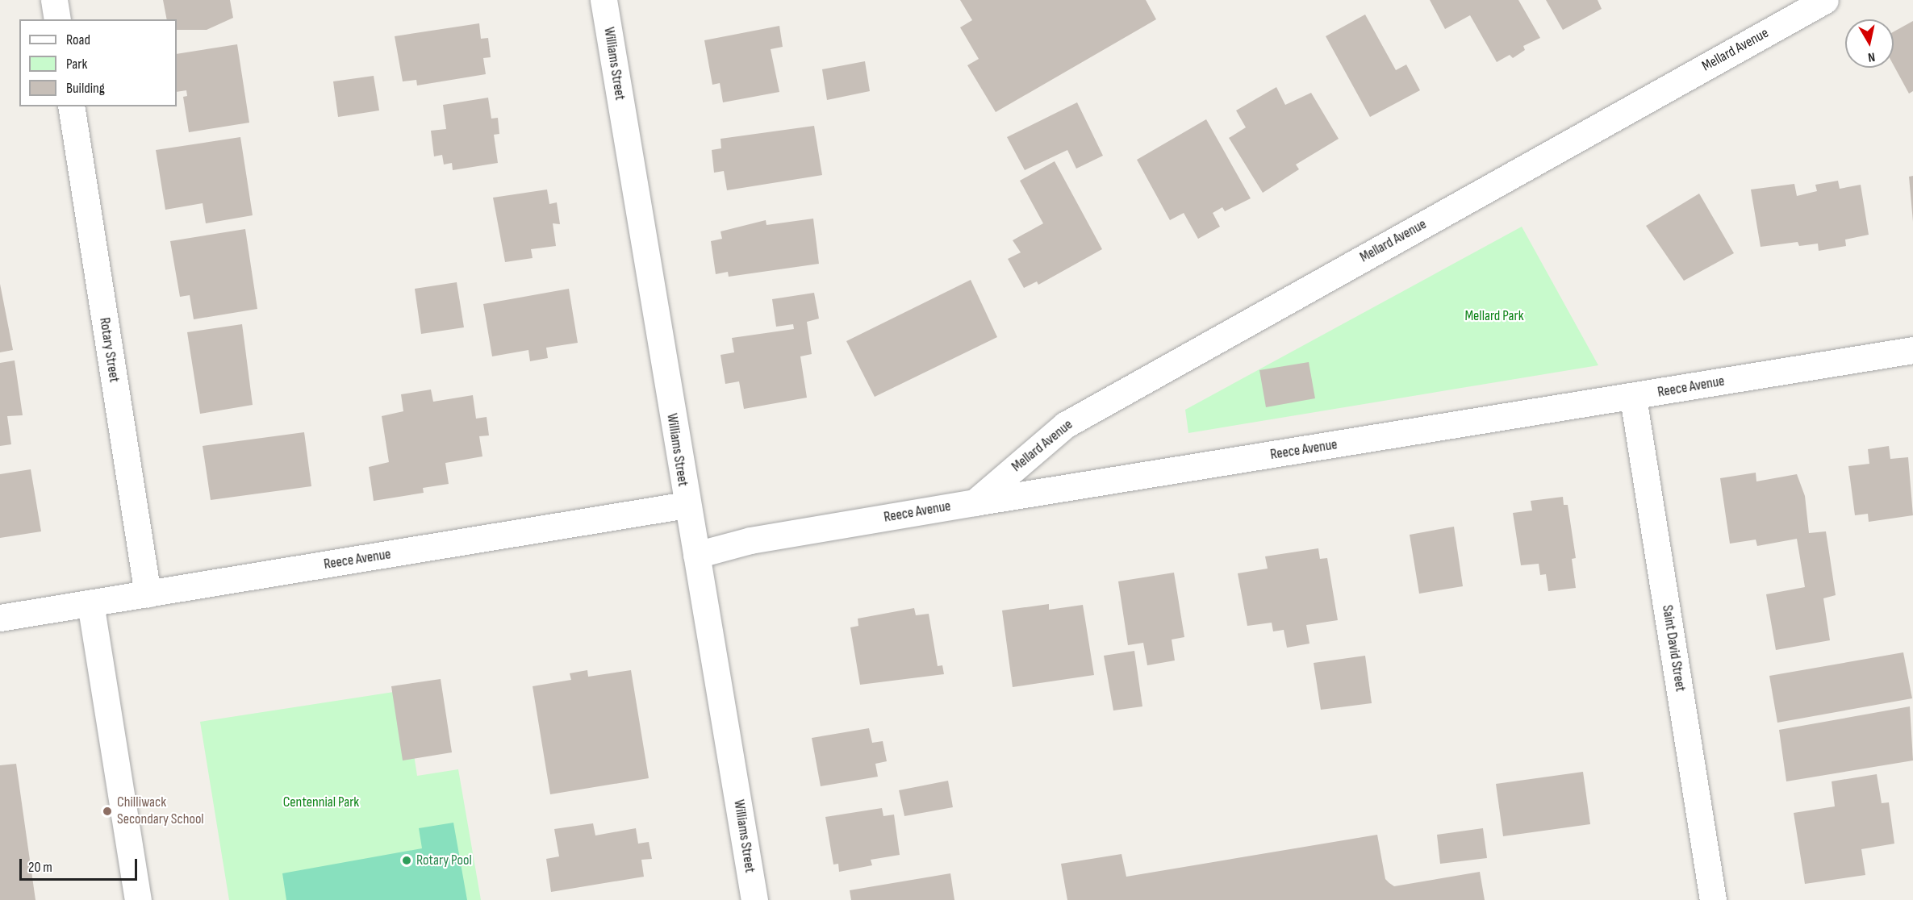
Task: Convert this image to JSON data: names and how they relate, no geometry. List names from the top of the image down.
{
  "streets": {
    "street": [
      "Mellard Avenue",
      "Williams Street",
      "Rotary Street",
      "Reece Avenue",
      "Saint David Street"
    ]
  },
  "crossings": [
    ["Mellard Avenue", "Reece Avenue"],
    ["Williams Street", "Reece Avenue"],
    ["Rotary Street", "Reece Avenue"],
    ["Reece Avenue", "Saint David Street"]
  ],
  "parks": ["Mellard Park", "Centennial Park"],
  "places": ["Chilliwack Secondary School", "Rotary Pool"],
  "legend": ["Road", "Park", "Building"],
  "scale_bar": "20 m",
  "north": "bottom"
}
